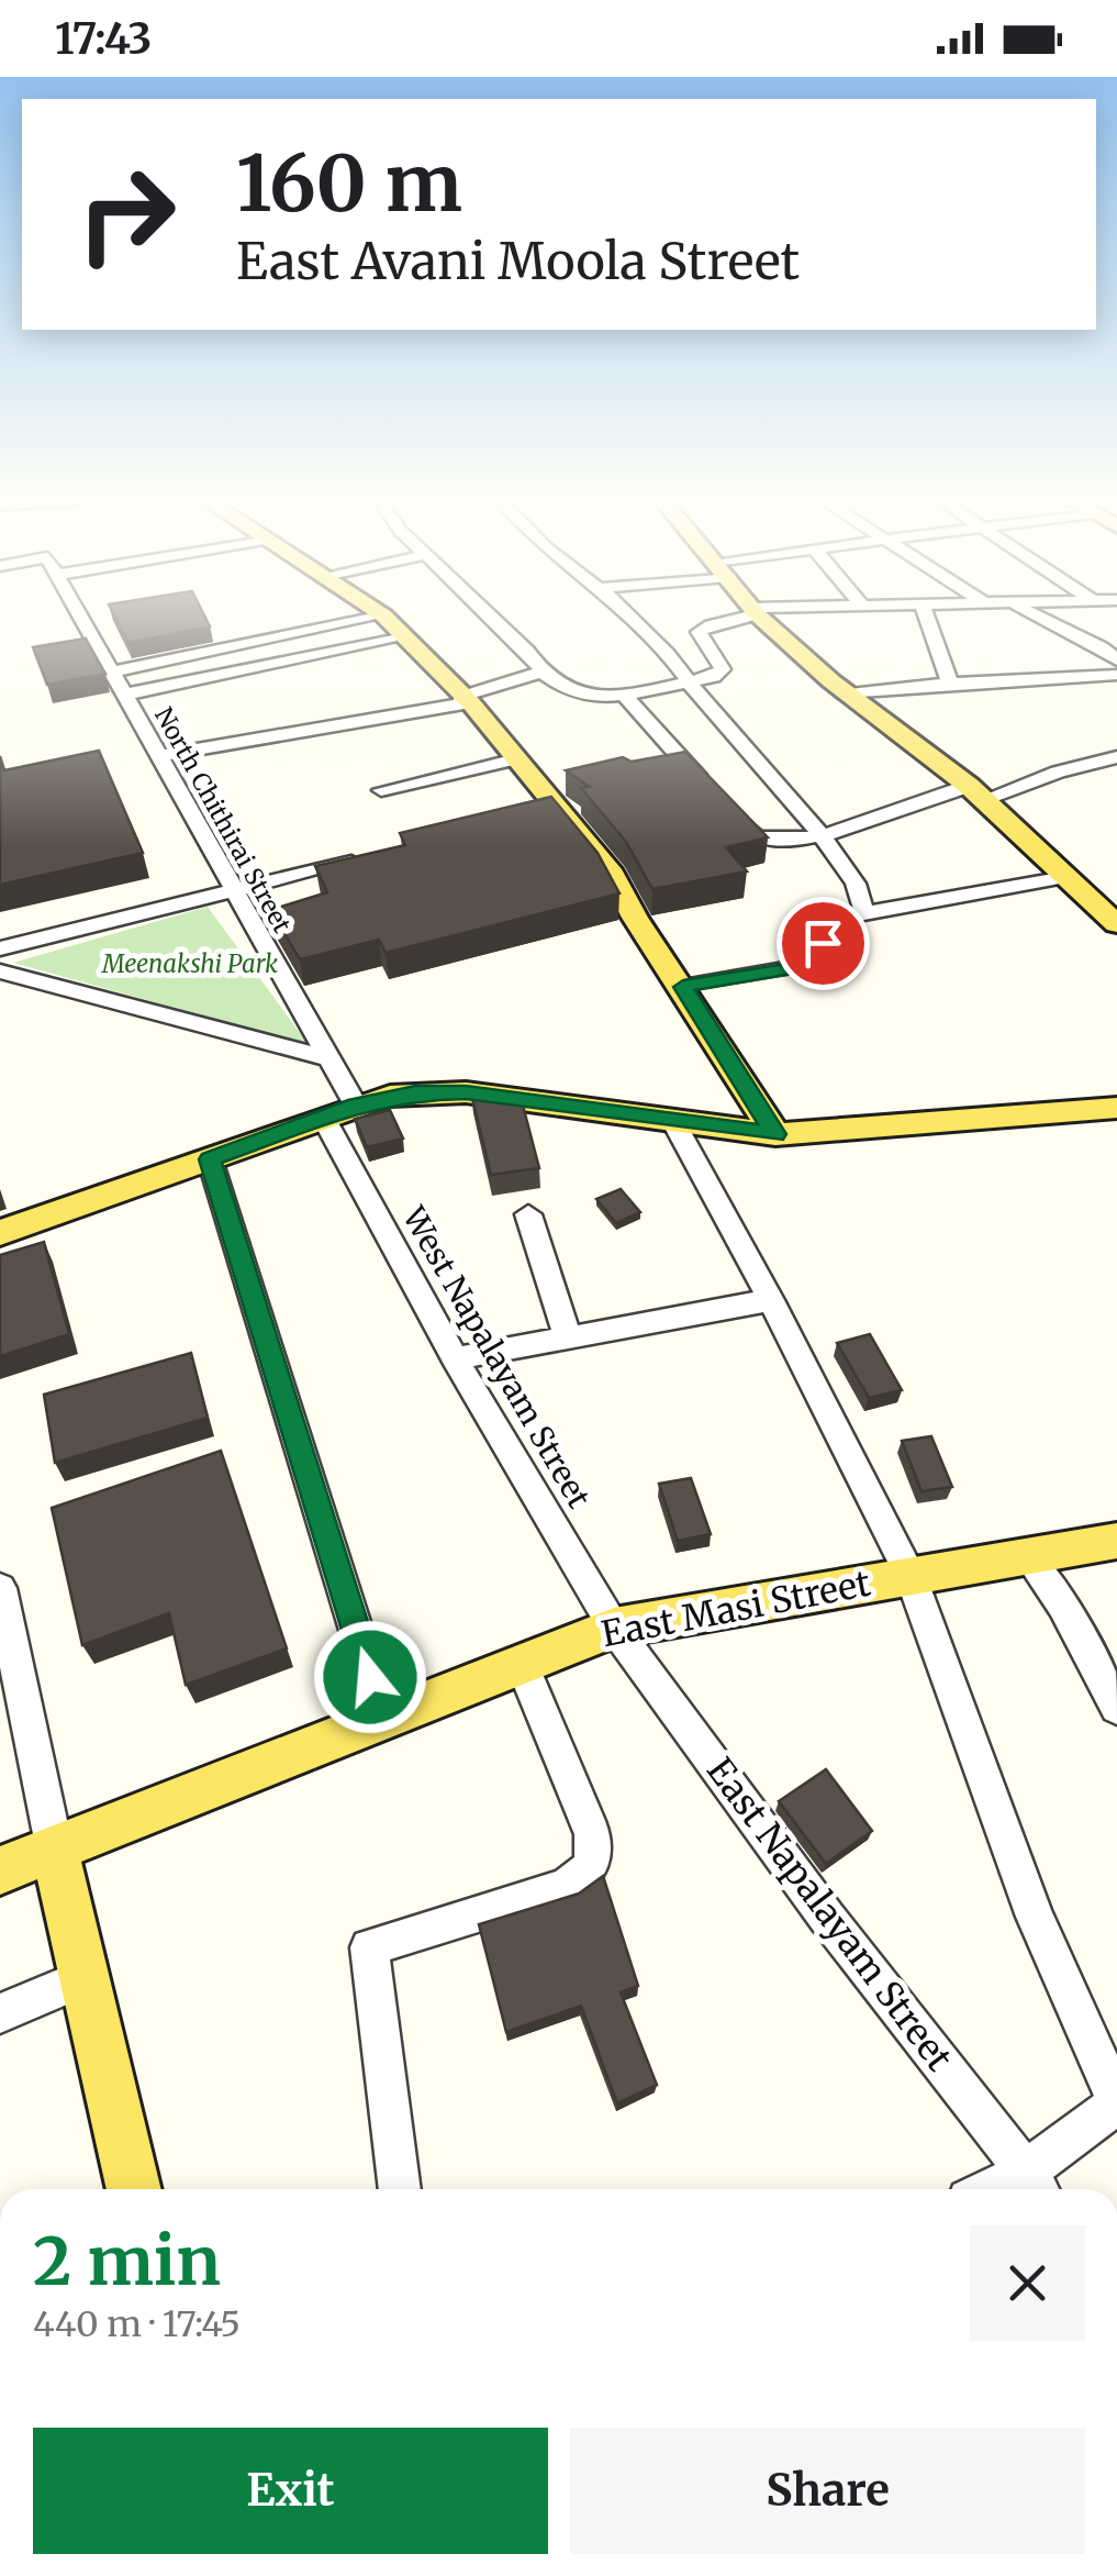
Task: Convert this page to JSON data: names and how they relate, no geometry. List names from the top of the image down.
{
  "streets": {
    "main road": ["East Masi Street"],
    "street": ["North Chithirai Street", "West Napalayam Street", "East Napalayam Street"]
  },
  "crossings": [
    ["West Napalayam Street", "East Masi Street"],
    ["West Napalayam Street", "East Napalayam Street"],
    ["East Masi Street", "East Napalayam Street"]
  ],
  "parks": ["Meenakshi Park"],
  "page": {
    "status": "17:43",
    "turn": ["160 m", "East Avani Moola Street"],
    "heading": ["2 min", "440 m · 17:45"],
    "buttons": ["Exit", "Share"]
  }
}
